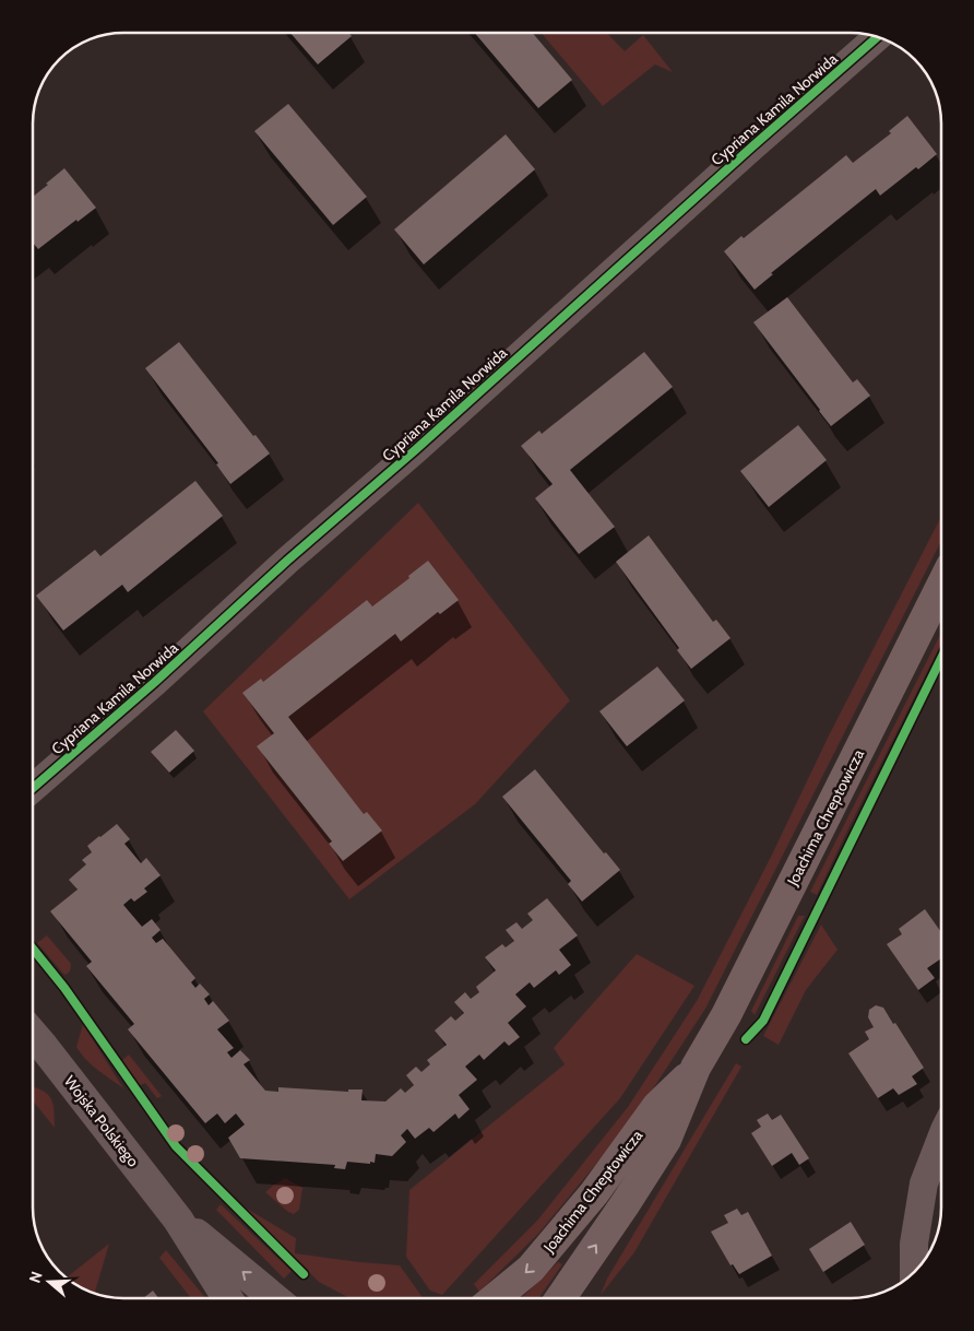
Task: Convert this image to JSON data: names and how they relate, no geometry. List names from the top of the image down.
{
  "streets": {
    "main road": ["Joachima Chreptowicza"],
    "street": ["Cypriana Kamila Norwida", "Wojska Polskiego"]
  },
  "north": "left"
}
